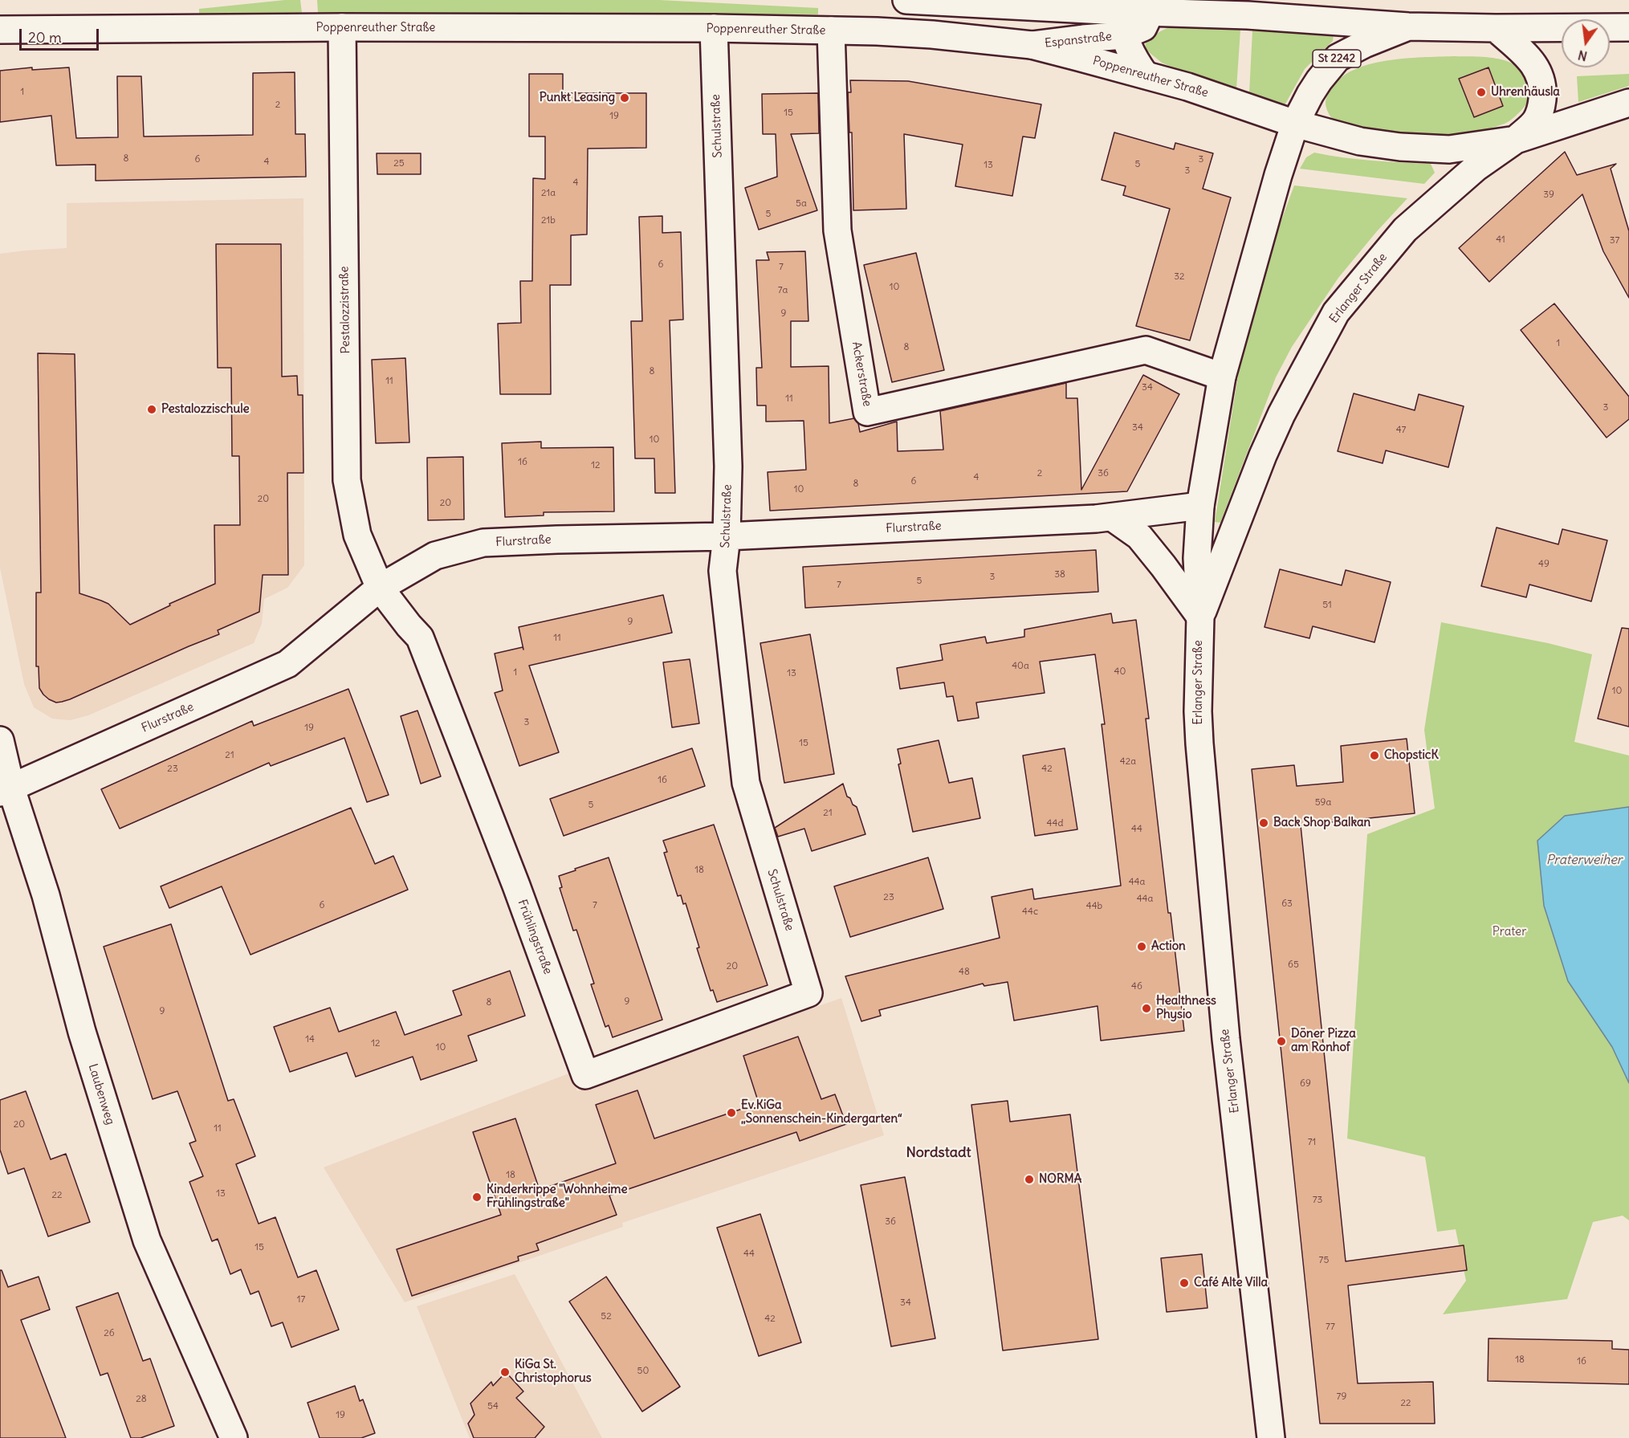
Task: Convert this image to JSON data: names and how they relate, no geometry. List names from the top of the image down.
{
  "streets": {
    "street": [
      "Poppenreuther Straße",
      "Espanstraße",
      "St 2242",
      "Schulstraße",
      "Erlanger Straße",
      "Pestalozzistraße",
      "Ackerstraße",
      "Flurstraße",
      "Frühlingstraße",
      "Laubenweg"
    ]
  },
  "crossings": [
    ["Poppenreuther Straße", "Espanstraße"],
    ["Poppenreuther Straße", "St 2242"],
    ["Poppenreuther Straße", "Schulstraße"],
    ["Poppenreuther Straße", "Erlanger Straße"],
    ["Poppenreuther Straße", "Pestalozzistraße"],
    ["Poppenreuther Straße", "Ackerstraße"],
    ["St 2242", "Erlanger Straße"],
    ["Schulstraße", "Flurstraße"],
    ["Schulstraße", "Frühlingstraße"],
    ["Erlanger Straße", "Ackerstraße"],
    ["Erlanger Straße", "Flurstraße"],
    ["Pestalozzistraße", "Flurstraße"],
    ["Pestalozzistraße", "Frühlingstraße"],
    ["Flurstraße", "Frühlingstraße"],
    ["Flurstraße", "Laubenweg"]
  ],
  "districts": ["Nordstadt"],
  "water": ["Praterweiher"],
  "parks": ["Prater"],
  "places": [
    "Uhrenhäusla",
    "Punkt Leasing",
    "Pestalozzischule",
    "ChopsticK",
    "Back Shop Balkan",
    "Action",
    "Healthness Physio",
    "Döner Pizza am Ronhof",
    "Ev.KiGa „Sonnenschein-Kindergarten“",
    "NORMA",
    "Kinderkrippe \"Wohnheime Frühlingstraße\"",
    "Café Alte Villa",
    "KiGa St. Christophorus"
  ],
  "house_numbers": [
    "1",
    "2",
    "15",
    "19",
    "8",
    "6",
    "3",
    "4",
    "25",
    "5",
    "13",
    "3",
    "4",
    "21a",
    "39",
    "5a",
    "5",
    "21b",
    "41",
    "37",
    "6",
    "7",
    "32",
    "10",
    "7a",
    "9",
    "1",
    "8",
    "8",
    "11",
    "34",
    "11",
    "3",
    "34",
    "47",
    "10",
    "16",
    "12",
    "2",
    "36",
    "4",
    "6",
    "8",
    "10",
    "20",
    "20",
    "49",
    "38",
    "3",
    "5",
    "7",
    "51",
    "9",
    "11",
    "40a",
    "40",
    "1",
    "13",
    "10",
    "3",
    "19",
    "15",
    "21",
    "42a",
    "23",
    "42",
    "16",
    "59a",
    "5",
    "21",
    "44d",
    "44",
    "18",
    "44a",
    "23",
    "44a",
    "63",
    "6",
    "7",
    "44b",
    "44c",
    "65",
    "20",
    "48",
    "46",
    "9",
    "8",
    "9",
    "14",
    "12",
    "10",
    "69",
    "20",
    "11",
    "71",
    "18",
    "13",
    "22",
    "73",
    "36",
    "15",
    "44",
    "75",
    "17",
    "34",
    "52",
    "42",
    "77",
    "26",
    "18",
    "16",
    "50",
    "79",
    "28",
    "22",
    "54",
    "19"
  ],
  "scale_bar": "20 m",
  "north": "bottom"
}
